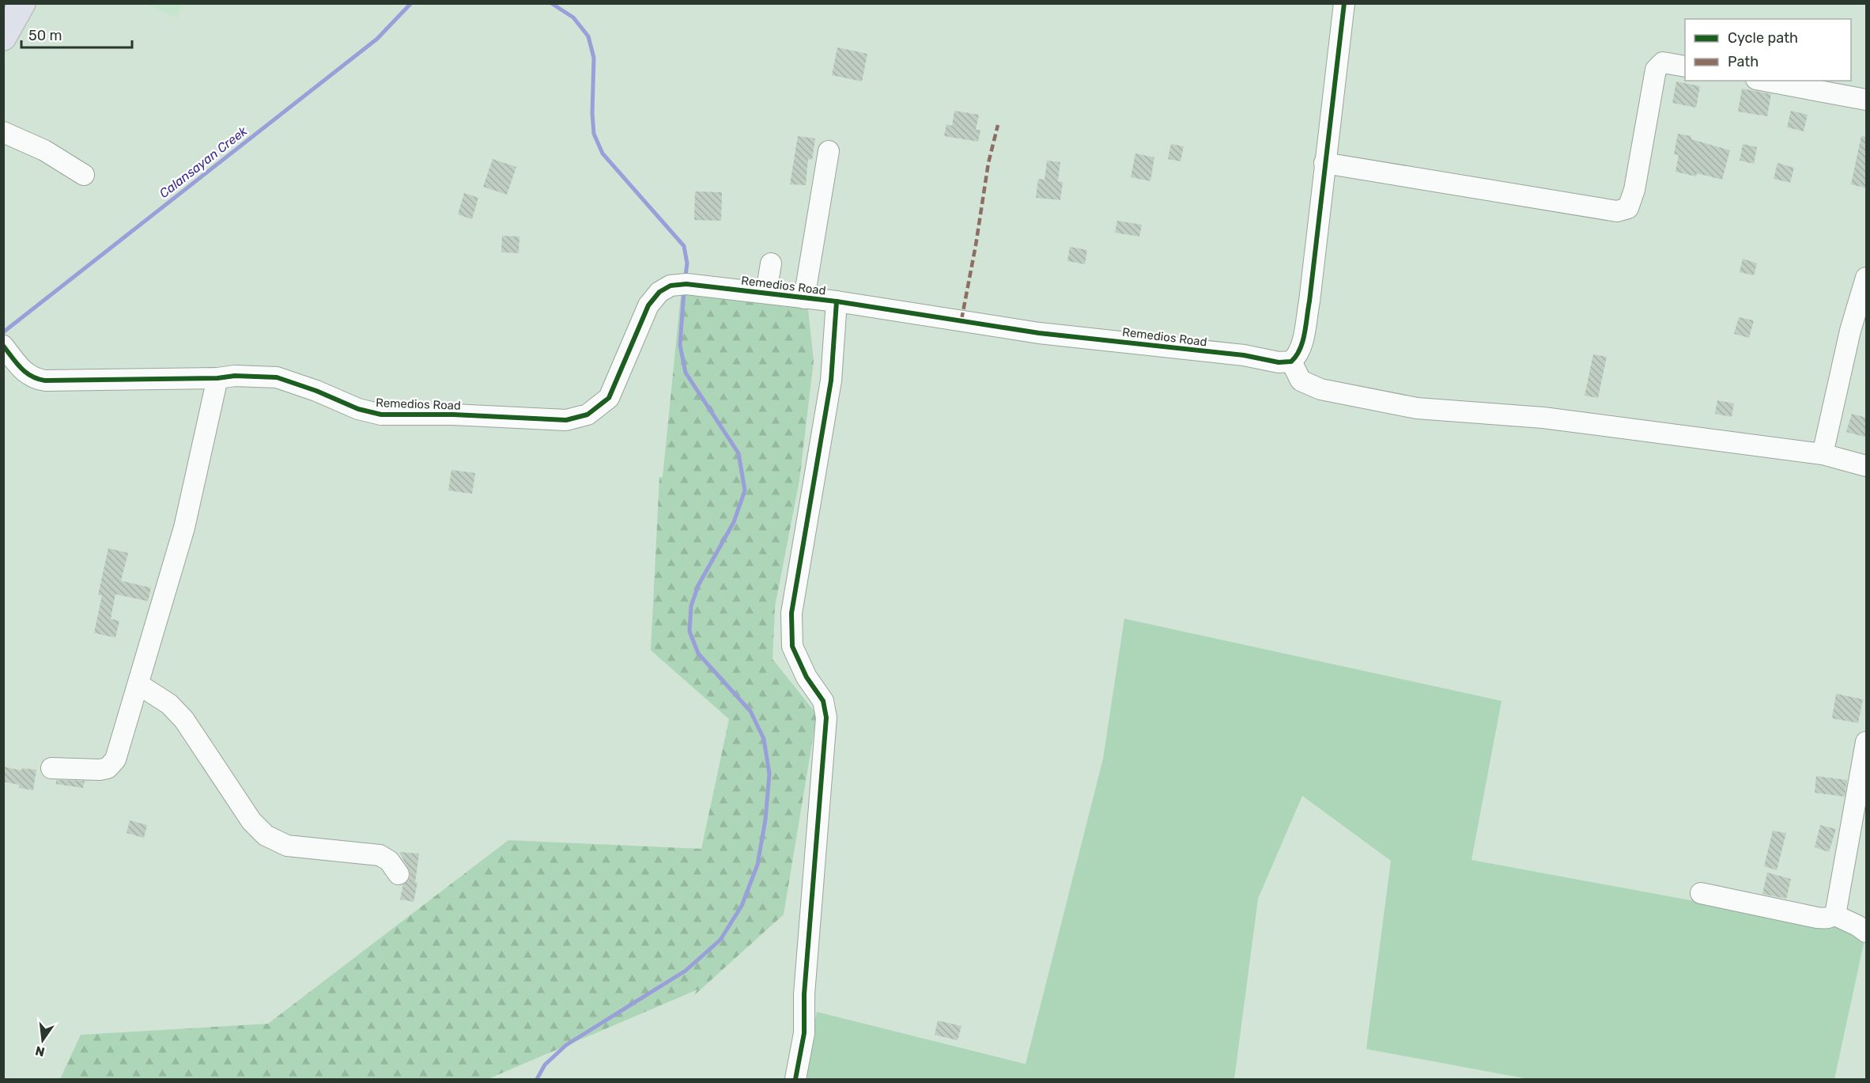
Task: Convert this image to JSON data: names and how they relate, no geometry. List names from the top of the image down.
{
  "streets": {
    "street": ["Remedios Road"]
  },
  "water": ["Calansayan Creek"],
  "legend": ["Cycle path", "Path"],
  "scale_bar": "50 m",
  "north": "bottom"
}
